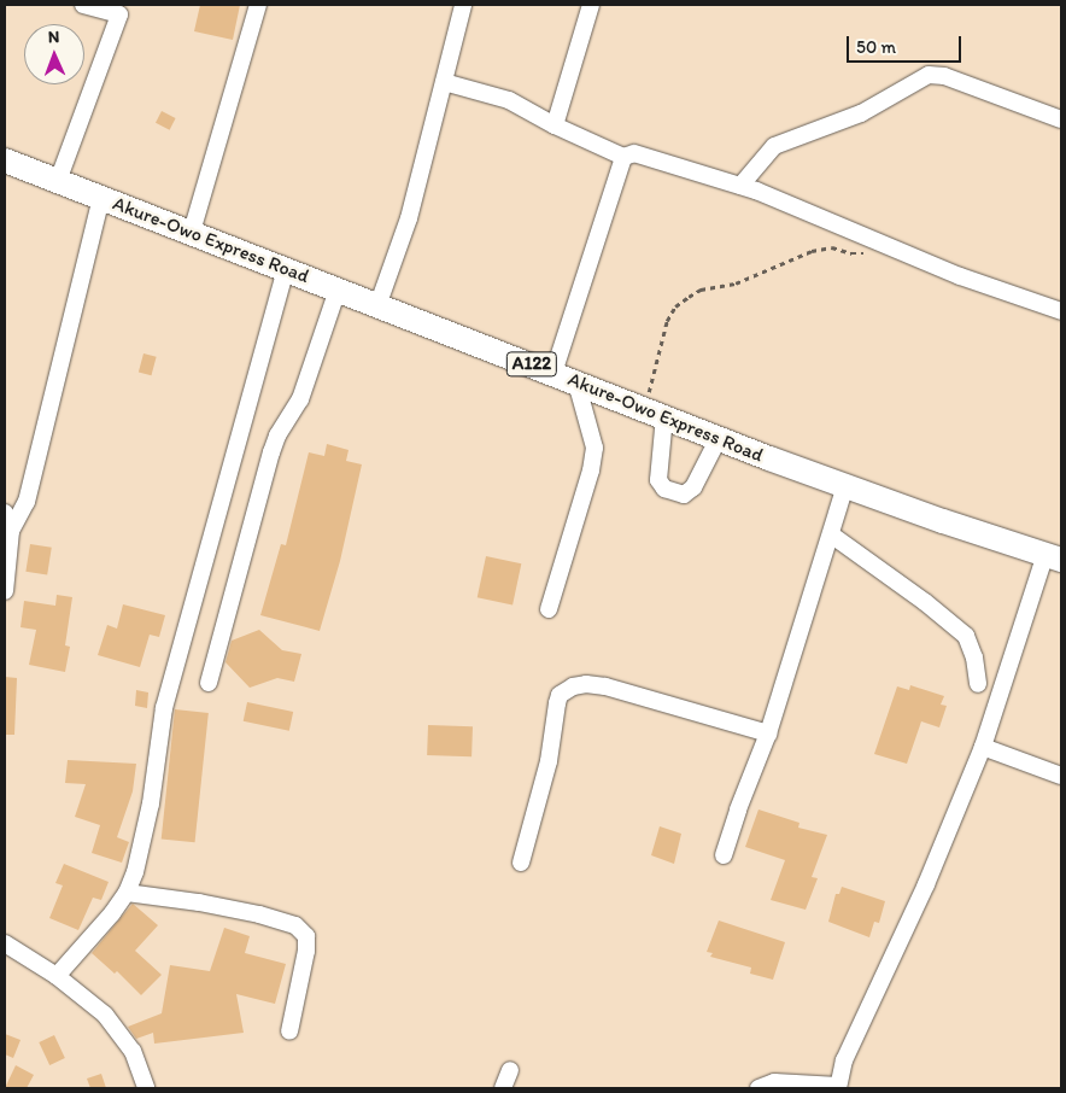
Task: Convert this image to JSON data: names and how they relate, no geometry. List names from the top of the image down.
{
  "streets": {
    "highway": ["Akure-Owo Express Road", "A122"]
  },
  "scale_bar": "50 m",
  "north": "top"
}
